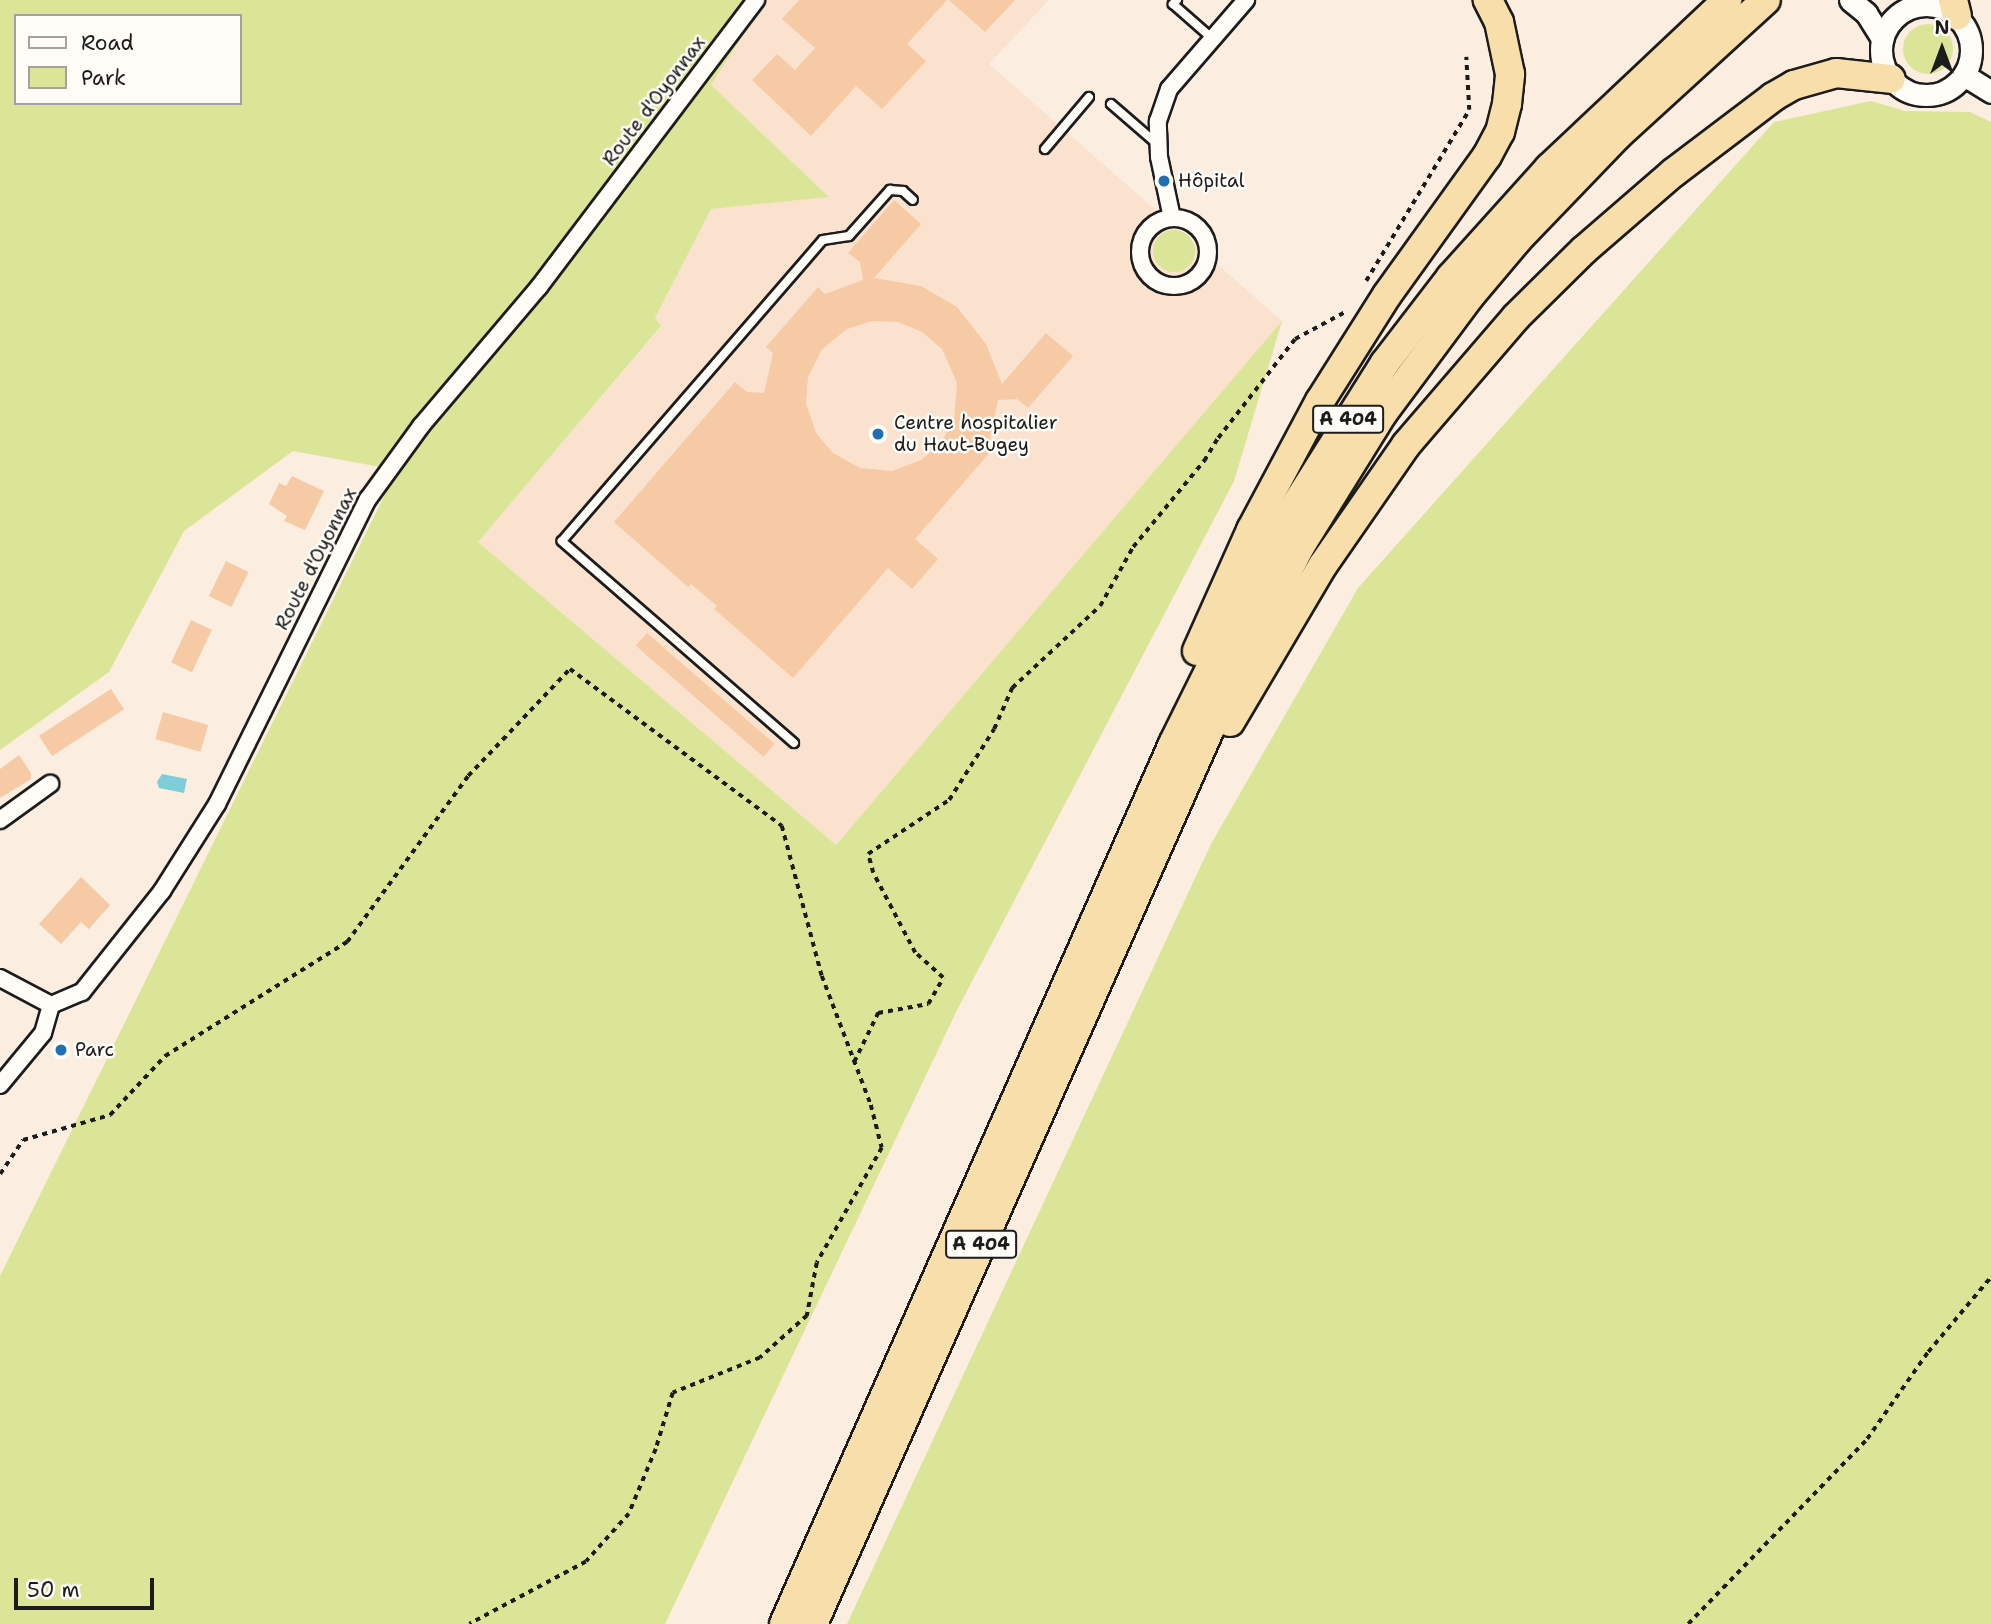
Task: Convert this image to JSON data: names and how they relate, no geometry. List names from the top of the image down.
{
  "streets": {
    "highway": ["A 404"],
    "street": ["Route d'Oyonnax"]
  },
  "places": ["Hôpital", "Centre hospitalier du Haut-Bugey", "Parc"],
  "legend": ["Road", "Park"],
  "scale_bar": "50 m",
  "north": "top"
}
